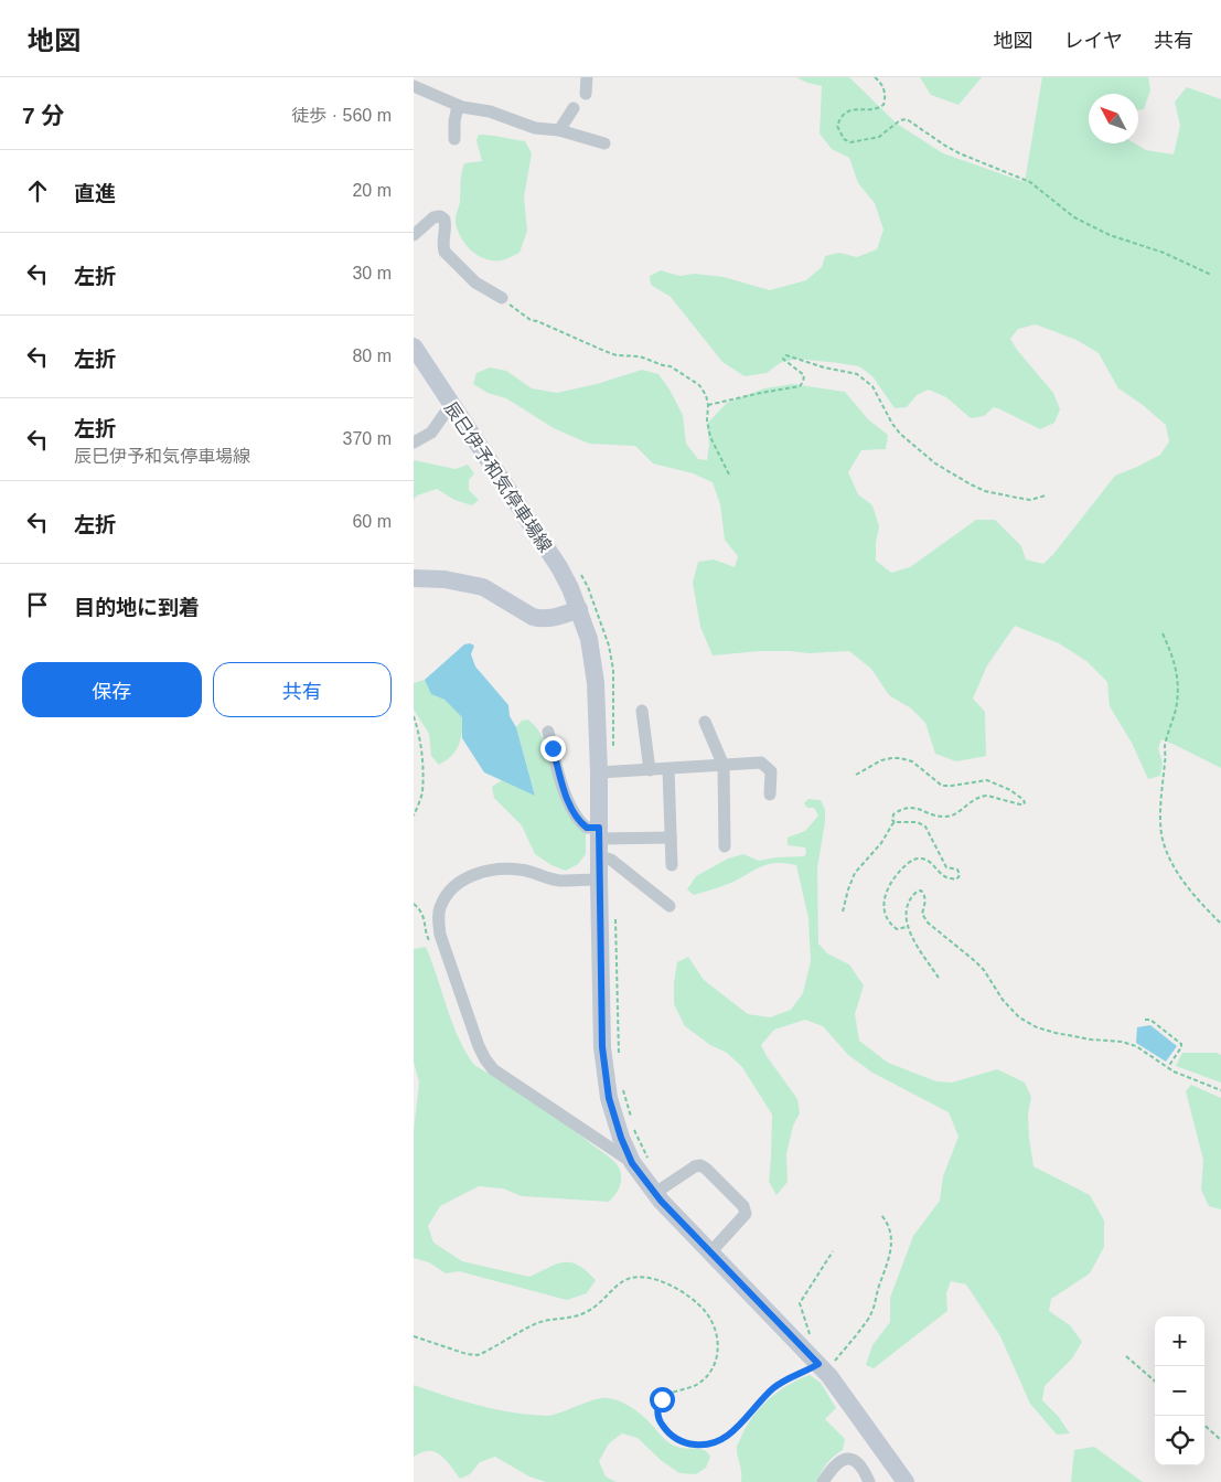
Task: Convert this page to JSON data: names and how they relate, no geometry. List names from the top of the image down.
{
  "streets": {
    "main road": ["辰巳伊予和気停車場線"]
  },
  "north": "top left",
  "page": {
    "header": "地図",
    "nav": ["地図", "レイヤ", "共有"],
    "heading": ["7 分", "徒歩 · 560 m"],
    "list": [
      ["直進", "20 m"],
      ["左折", "30 m"],
      ["左折", "80 m"],
      ["左折", "辰巳伊予和気停車場線", "370 m"],
      ["左折", "60 m"],
      "目的地に到着"
    ],
    "buttons": ["保存", "共有"],
    "map_buttons": ["+", "−"]
  }
}
